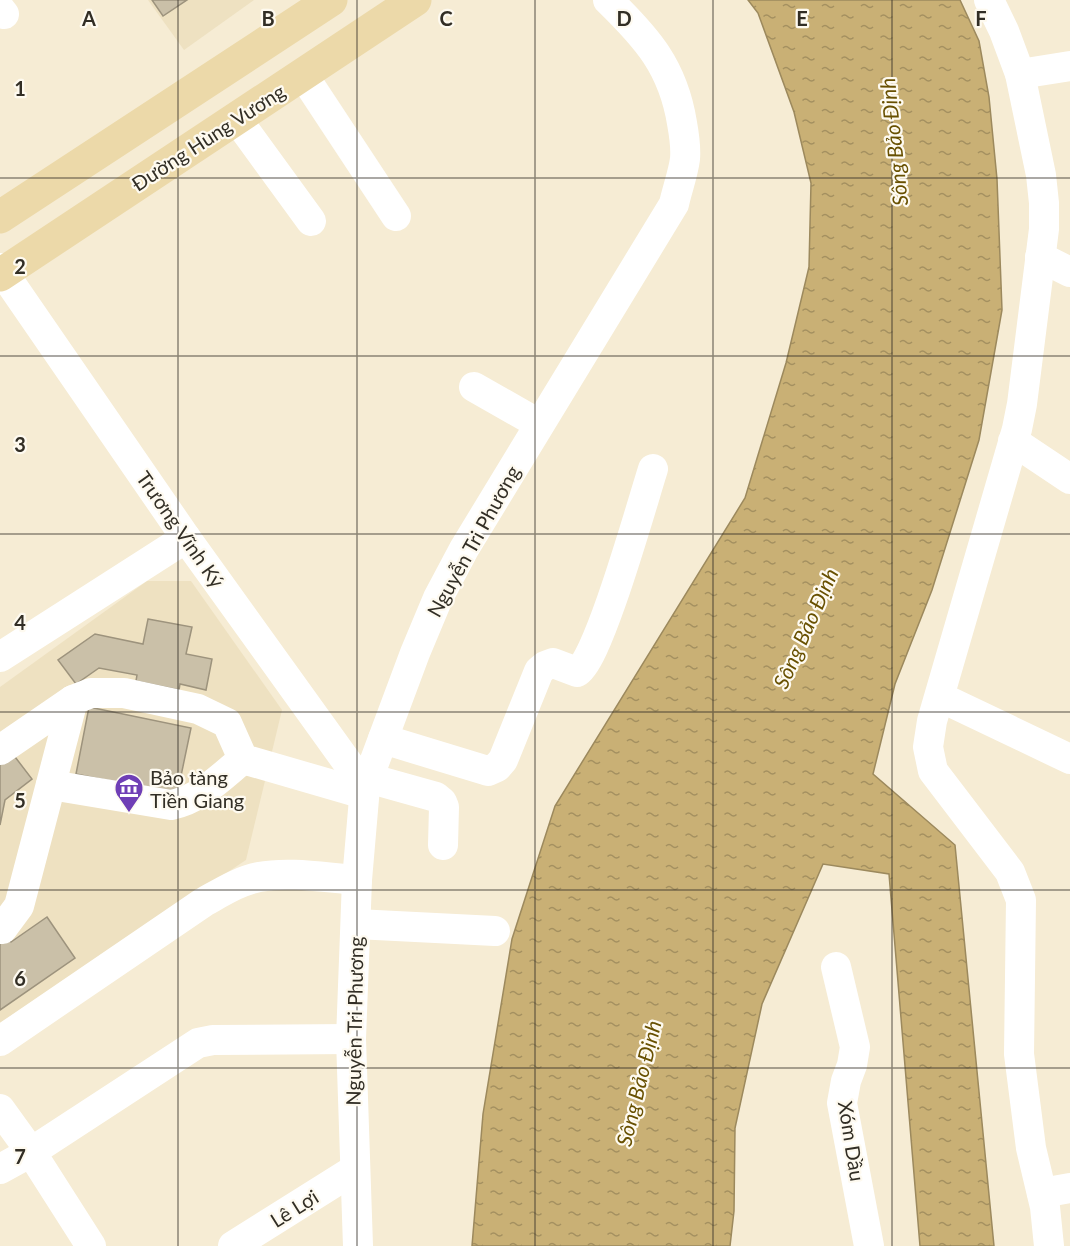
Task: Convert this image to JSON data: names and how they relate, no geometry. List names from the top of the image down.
{
  "streets": {
    "main road": ["Đường Hùng Vương"],
    "street": [
      "Trương Vĩnh Ký",
      "Nguyễn Tri Phương",
      "Xóm Dầu",
      "Lê Lợi"
    ]
  },
  "crossings": [
    ["Đường Hùng Vương", "Trương Vĩnh Ký"],
    ["Trương Vĩnh Ký", "Nguyễn Tri Phương"],
    ["Nguyễn Tri Phương", "Lê Lợi"]
  ],
  "water": ["Sông Bảo Định"],
  "places": {
    "museum": ["Bảo tàng Tiền Giang"]
  },
  "grid": {
    "columns": [
      "A",
      "B",
      "C",
      "D",
      "E",
      "F"
    ],
    "rows": [
      "1",
      "2",
      "3",
      "4",
      "5",
      "6",
      "7"
    ]
  }
}
